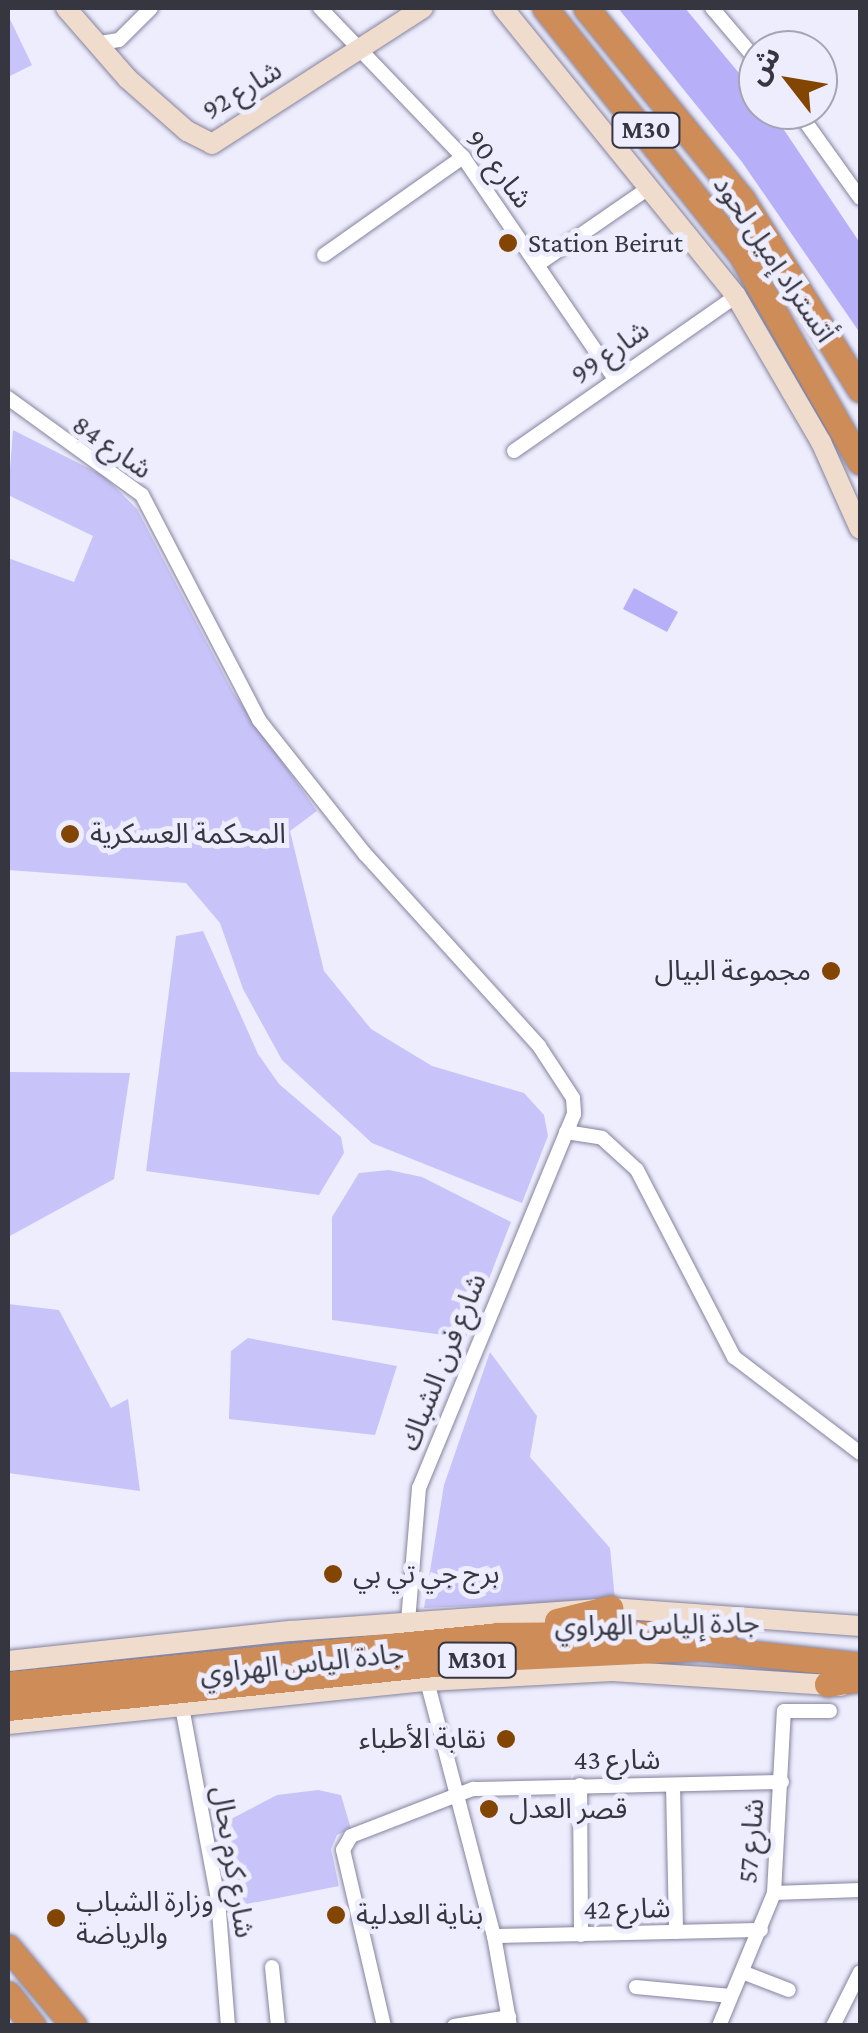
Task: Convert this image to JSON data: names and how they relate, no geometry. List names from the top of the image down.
{
  "streets": {
    "highway": [
      "M30",
      "أتستراد إميل لحود",
      "جادة إلياس الهراوي",
      "M301"
    ],
    "street": [
      "شارع 92",
      "شارع 90",
      "شارع 99",
      "شارع 84",
      "شارع فرن الشباك",
      "جادة الياس الهراوي",
      "شارع 43",
      "شارع 57",
      "شارع كرم ىحال",
      "شارع 42"
    ]
  },
  "crossings": [
    ["شارع 92", "شارع 90"],
    ["شارع 90", "شارع 99"],
    ["شارع 84", "شارع فرن الشباك"],
    ["شارع فرن الشباك", "جادة إلياس الهراوي"],
    ["شارع فرن الشباك", "جادة الياس الهراوي"],
    ["جادة إلياس الهراوي", "M301"],
    ["جادة إلياس الهراوي", "جادة الياس الهراوي"],
    ["جادة الياس الهراوي", "شارع كرم ىحال"],
    ["شارع 43", "شارع 57"],
    ["شارع 57", "شارع 42"]
  ],
  "places": [
    "Station Beirut",
    "المحكمة العسكرية",
    "مجموعة البيال",
    "برج جي تي بي",
    "نقابة الأطباء",
    "قصر العدل",
    "بناية العدلية",
    "وزارة الشباب والرياضة"
  ],
  "north": "top left"
}
